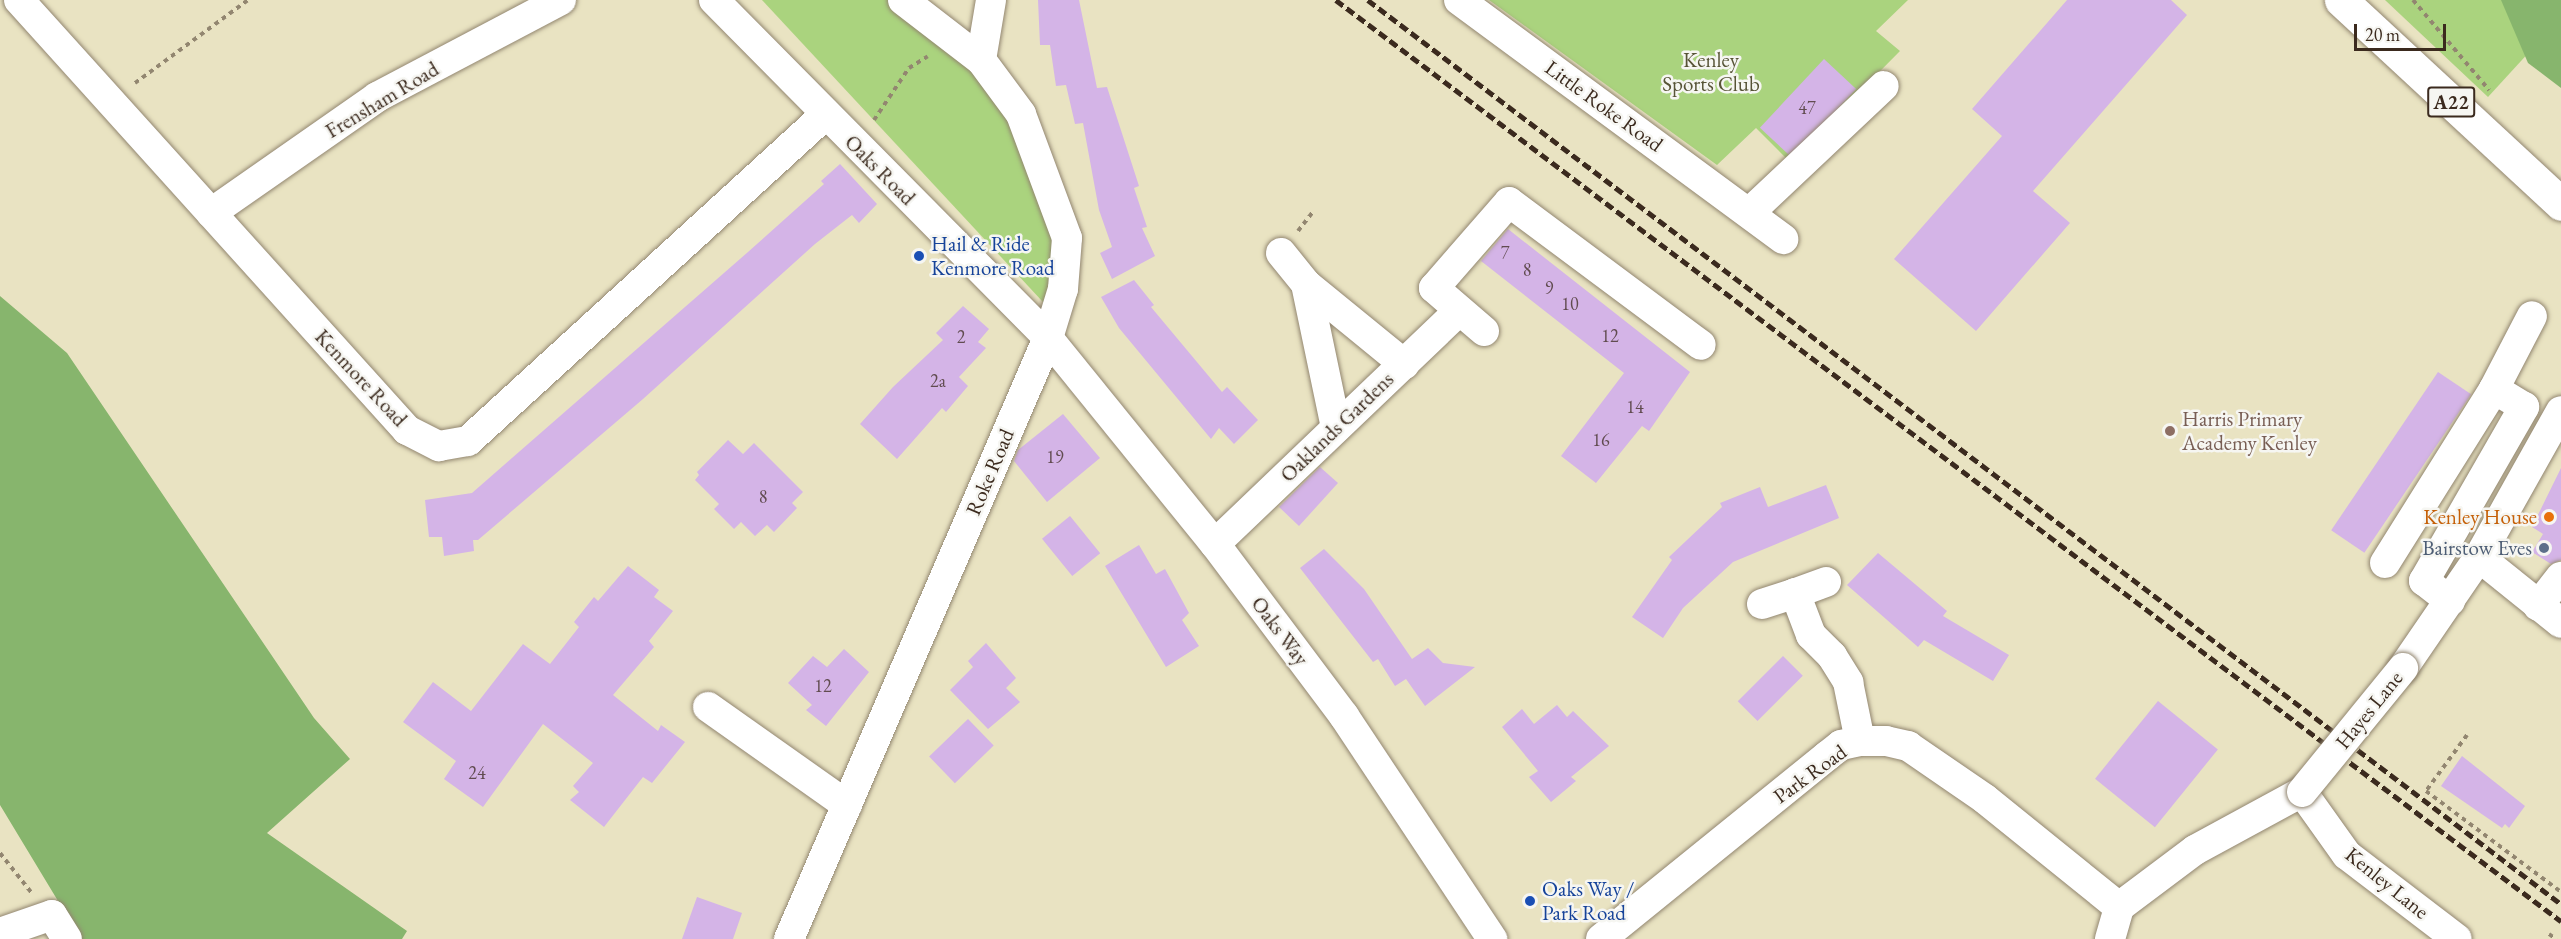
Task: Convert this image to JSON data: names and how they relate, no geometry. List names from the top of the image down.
{
  "streets": {
    "highway": ["A22"],
    "street": [
      "Frensham Road",
      "Little Roke Road",
      "Oaks Road",
      "Kenmore Road",
      "Oaklands Gardens",
      "Roke Road",
      "Oaks Way",
      "Hayes Lane",
      "Park Road",
      "Kenley Lane"
    ]
  },
  "crossings": [
    ["Frensham Road", "Kenmore Road"],
    ["Oaks Road", "Kenmore Road"],
    ["Oaks Road", "Roke Road"],
    ["Oaks Road", "Oaks Way"],
    ["Oaklands Gardens", "Oaks Way"],
    ["Roke Road", "Oaks Way"],
    ["Hayes Lane", "Park Road"],
    ["Hayes Lane", "Kenley Lane"]
  ],
  "parks": ["Kenley Sports Club"],
  "places": [
    "Hail & Ride Kenmore Road",
    "Harris Primary Academy Kenley",
    "Kenley House",
    "Bairstow Eves",
    "Oaks Way / Park Road"
  ],
  "house_numbers": [
    "47",
    "7",
    "8",
    "9",
    "10",
    "12",
    "2",
    "2a",
    "14",
    "16",
    "19",
    "8",
    "12",
    "24"
  ],
  "scale_bar": "20 m"
}
